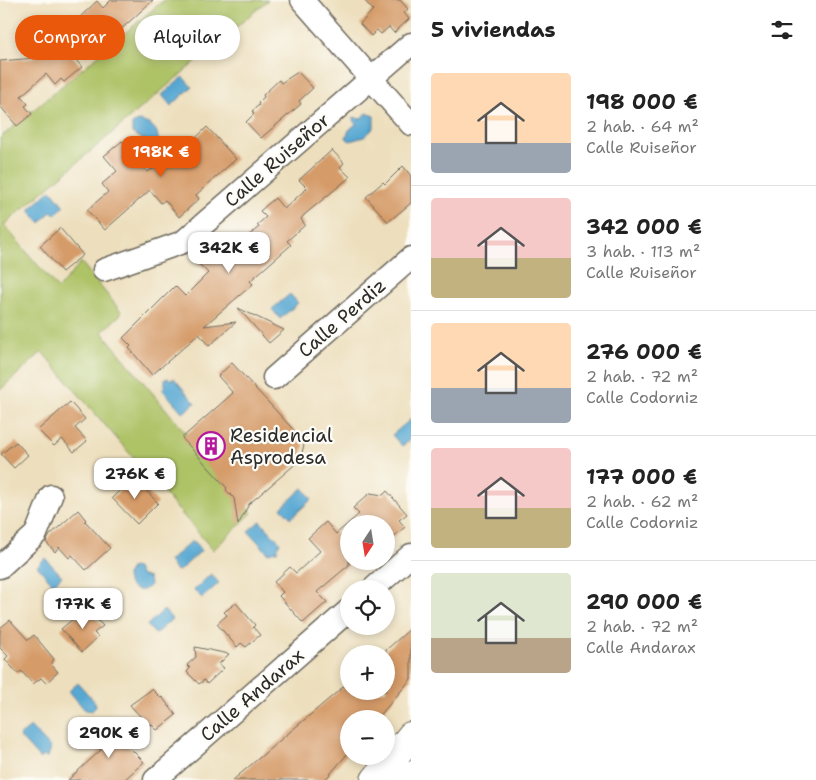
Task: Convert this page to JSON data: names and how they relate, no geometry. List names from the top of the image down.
{
  "streets": {
    "street": ["Calle Ruiseñor", "Calle Perdiz", "Calle Andarax"]
  },
  "places": {
    "building": ["Residencial Asprodesa"]
  },
  "north": "bottom",
  "page": {
    "heading": "5 viviendas",
    "chip": ["Comprar", "Alquilar"],
    "list": [
      {
        "name": "198 000 €",
        "note": "2 hab. · 64 m² · Calle Ruiseñor"
      },
      {
        "name": "342 000 €",
        "note": "3 hab. · 113 m² · Calle Ruiseñor"
      },
      {
        "name": "276 000 €",
        "note": "2 hab. · 72 m² · Calle Codorniz"
      },
      {
        "name": "177 000 €",
        "note": "2 hab. · 62 m² · Calle Codorniz"
      },
      {
        "name": "290 000 €",
        "note": "2 hab. · 72 m² · Calle Andarax"
      }
    ],
    "price": [
      "198K €",
      "342K €",
      "276K €",
      "177K €",
      "290K €"
    ],
    "map_buttons": ["+", "−"]
  }
}
